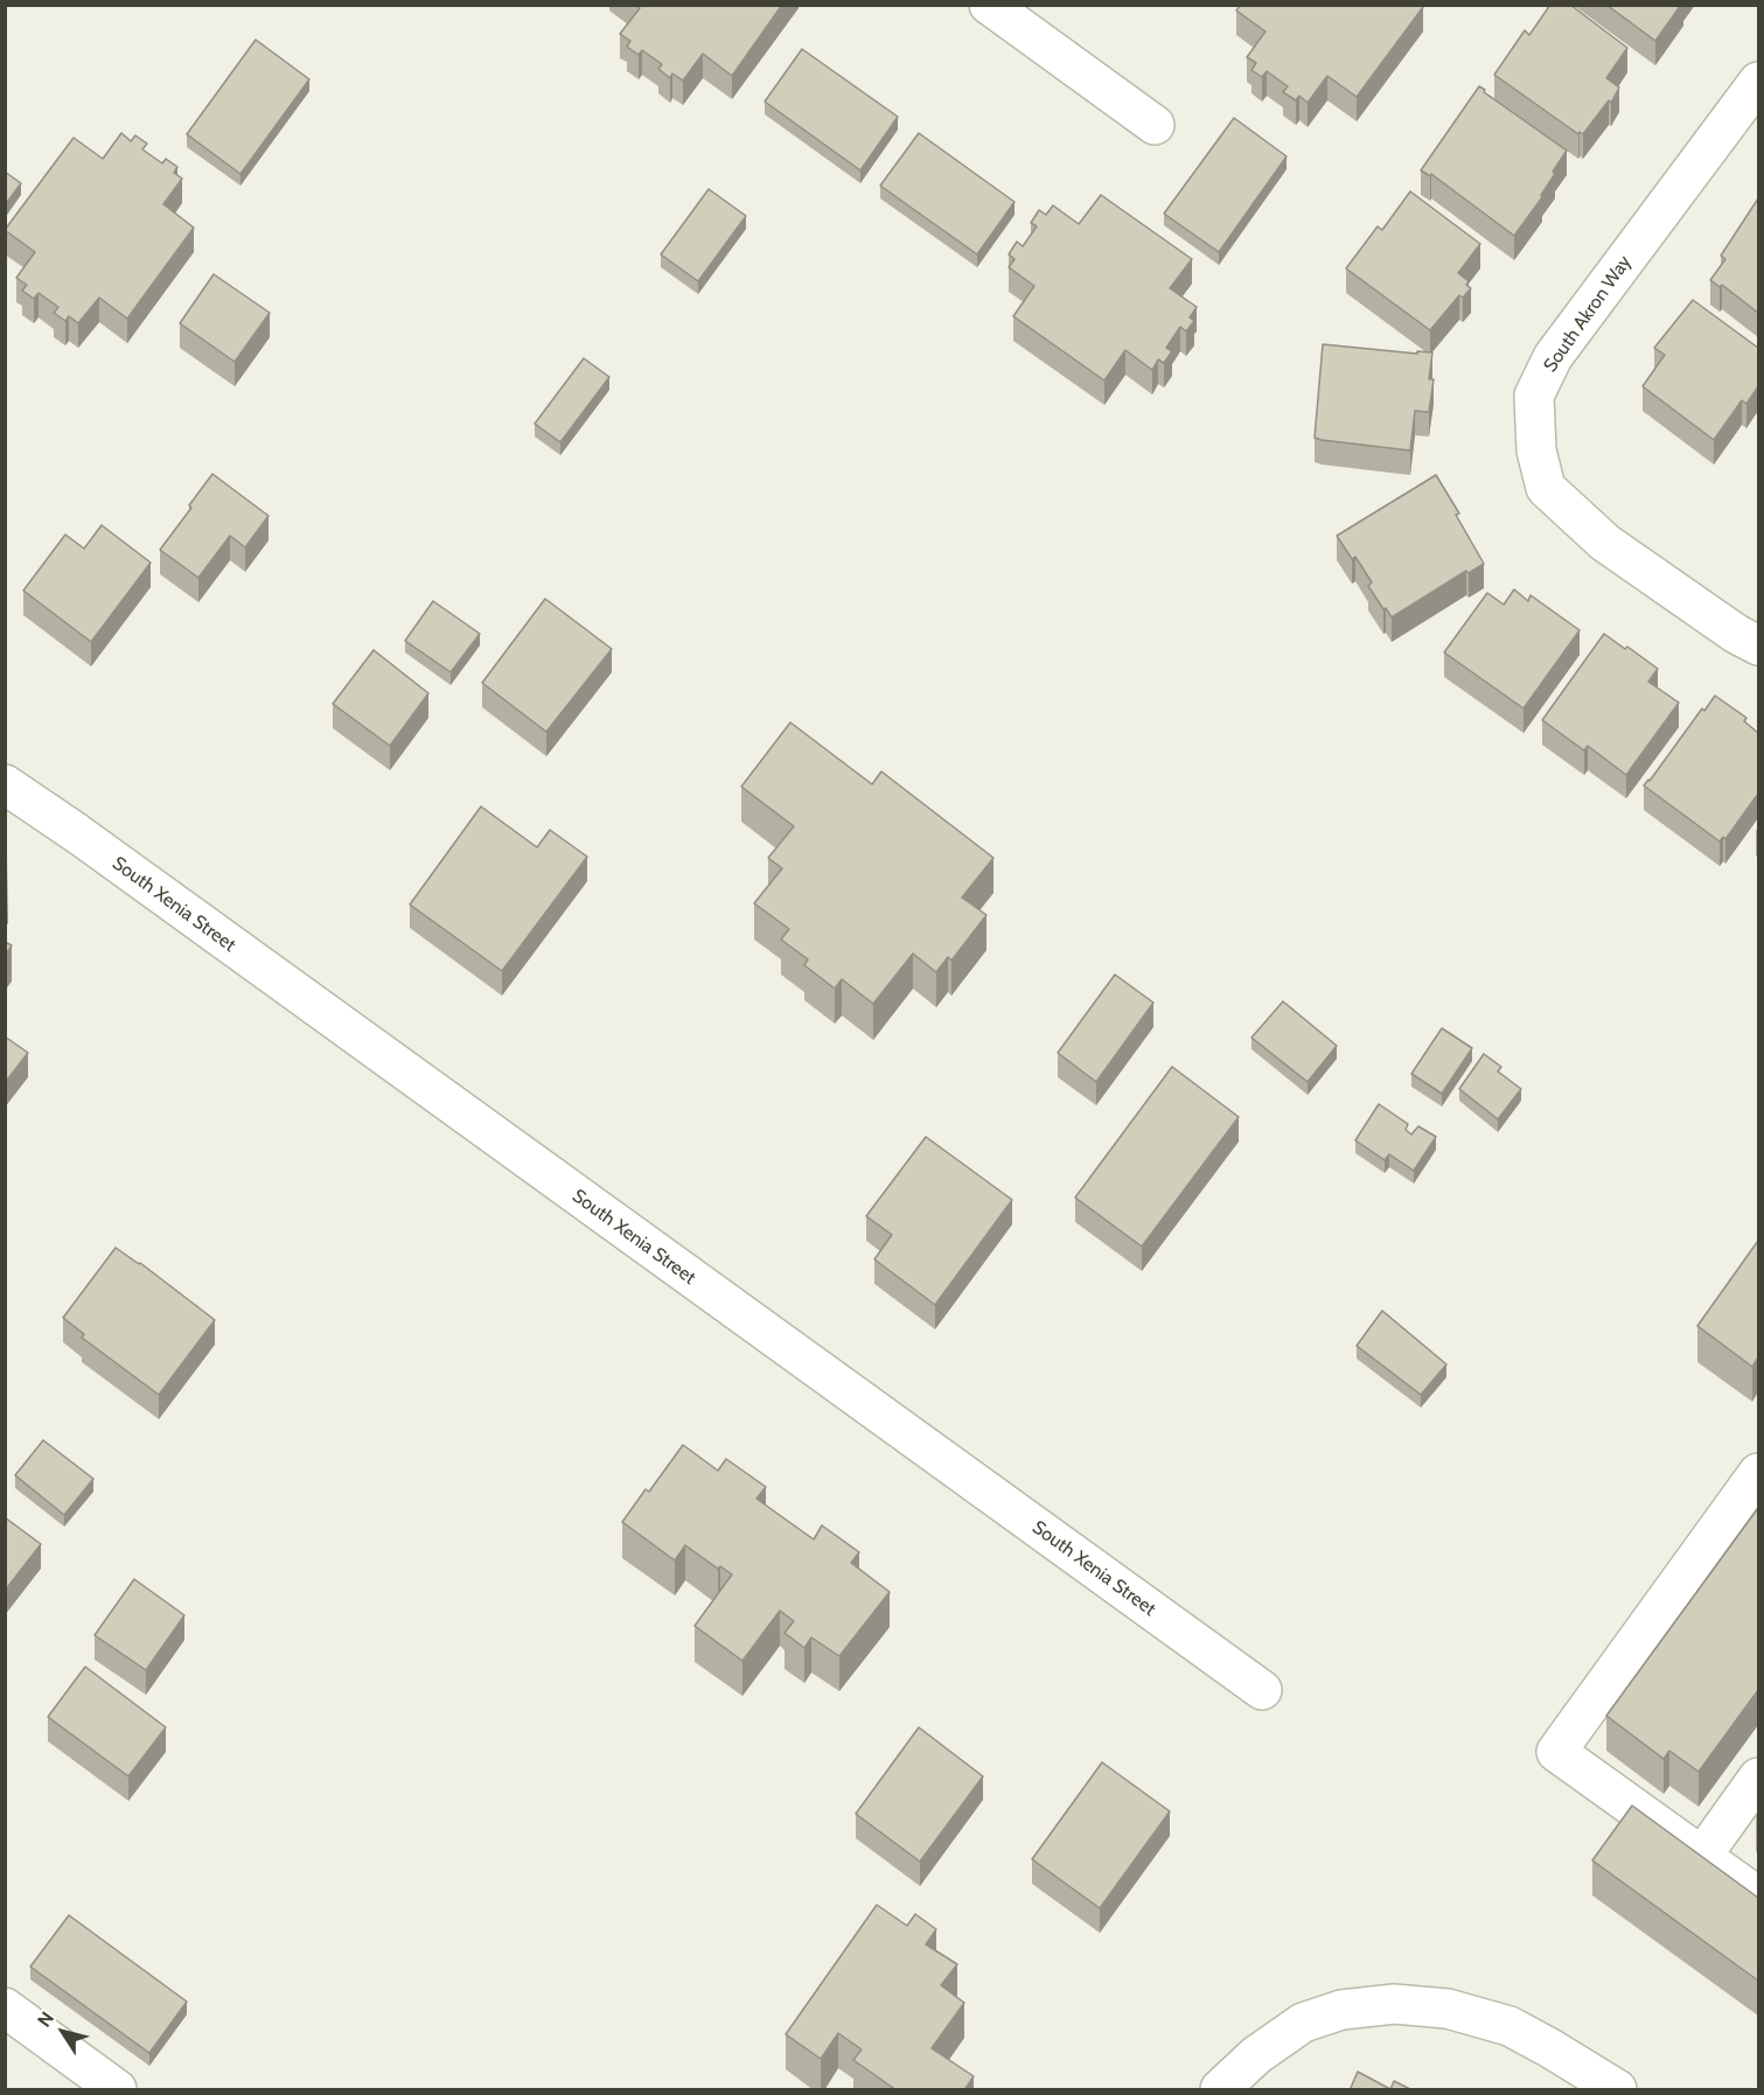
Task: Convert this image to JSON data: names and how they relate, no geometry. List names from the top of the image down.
{
  "streets": {
    "street": ["South Akron Way", "South Xenia Street"]
  },
  "north": "top left"
}
